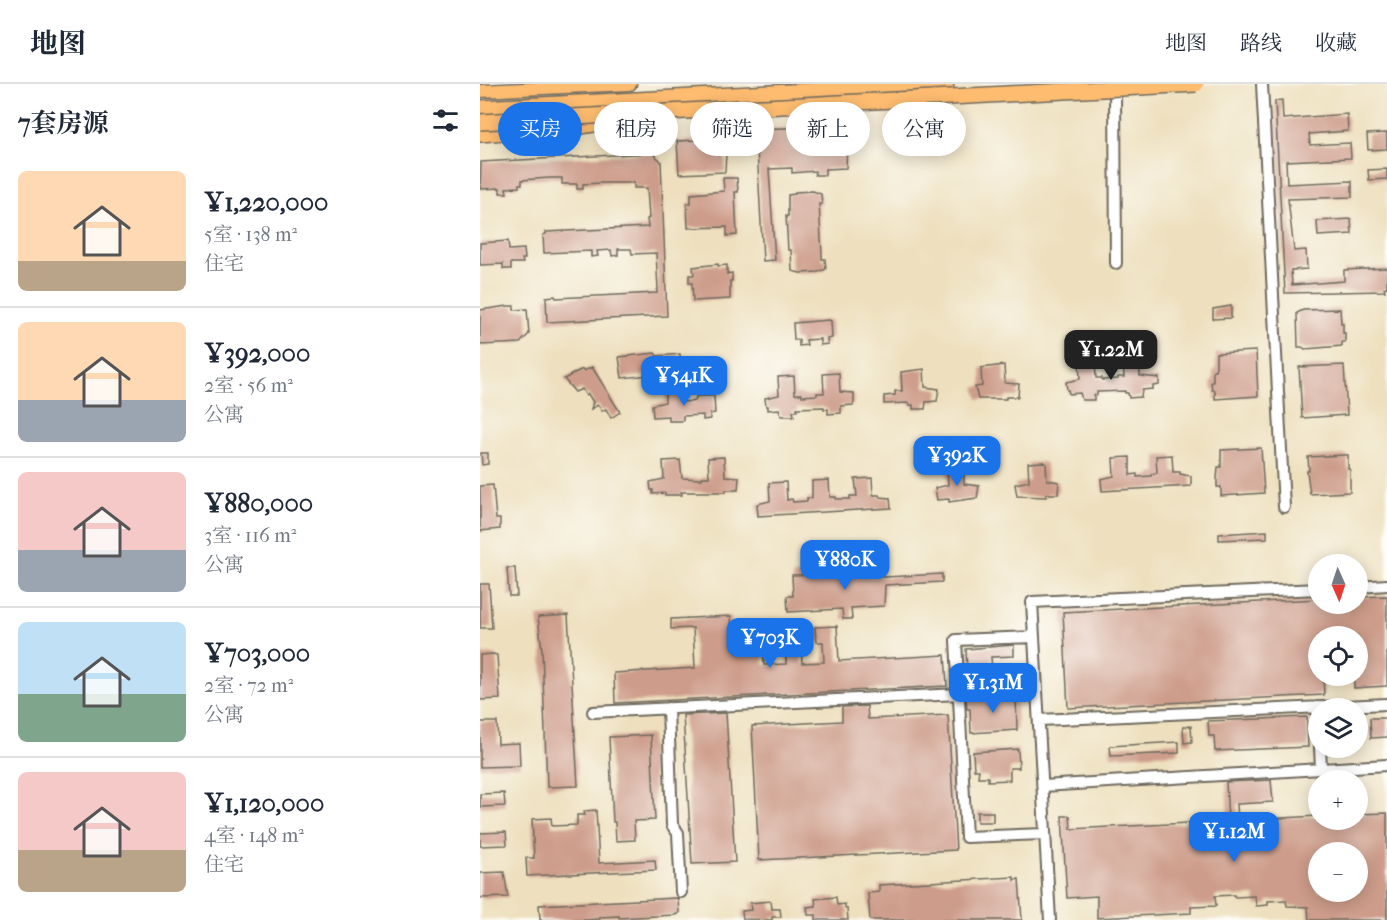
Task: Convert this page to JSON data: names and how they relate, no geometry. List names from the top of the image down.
{
  "north": "bottom",
  "page": {
    "header": "地图",
    "nav": ["地图", "路线", "收藏"],
    "heading": "7套房源",
    "chip": [
      "买房",
      "租房",
      "筛选",
      "新上",
      "公寓"
    ],
    "list": [
      {
        "name": "¥1,220,000",
        "note": "5室 · 138 m² · 住宅"
      },
      {
        "name": "¥392,000",
        "note": "2室 · 56 m² · 公寓"
      },
      {
        "name": "¥880,000",
        "note": "3室 · 116 m² · 公寓"
      },
      {
        "name": "¥703,000",
        "note": "2室 · 72 m² · 公寓"
      },
      {
        "name": "¥1,120,000",
        "note": "4室 · 148 m² · 住宅"
      }
    ],
    "price": [
      "¥1.22M",
      "¥541K",
      "¥392K",
      "¥880K",
      "¥703K",
      "¥1.31M",
      "¥1.12M"
    ],
    "map_buttons": ["+", "−"]
  }
}
